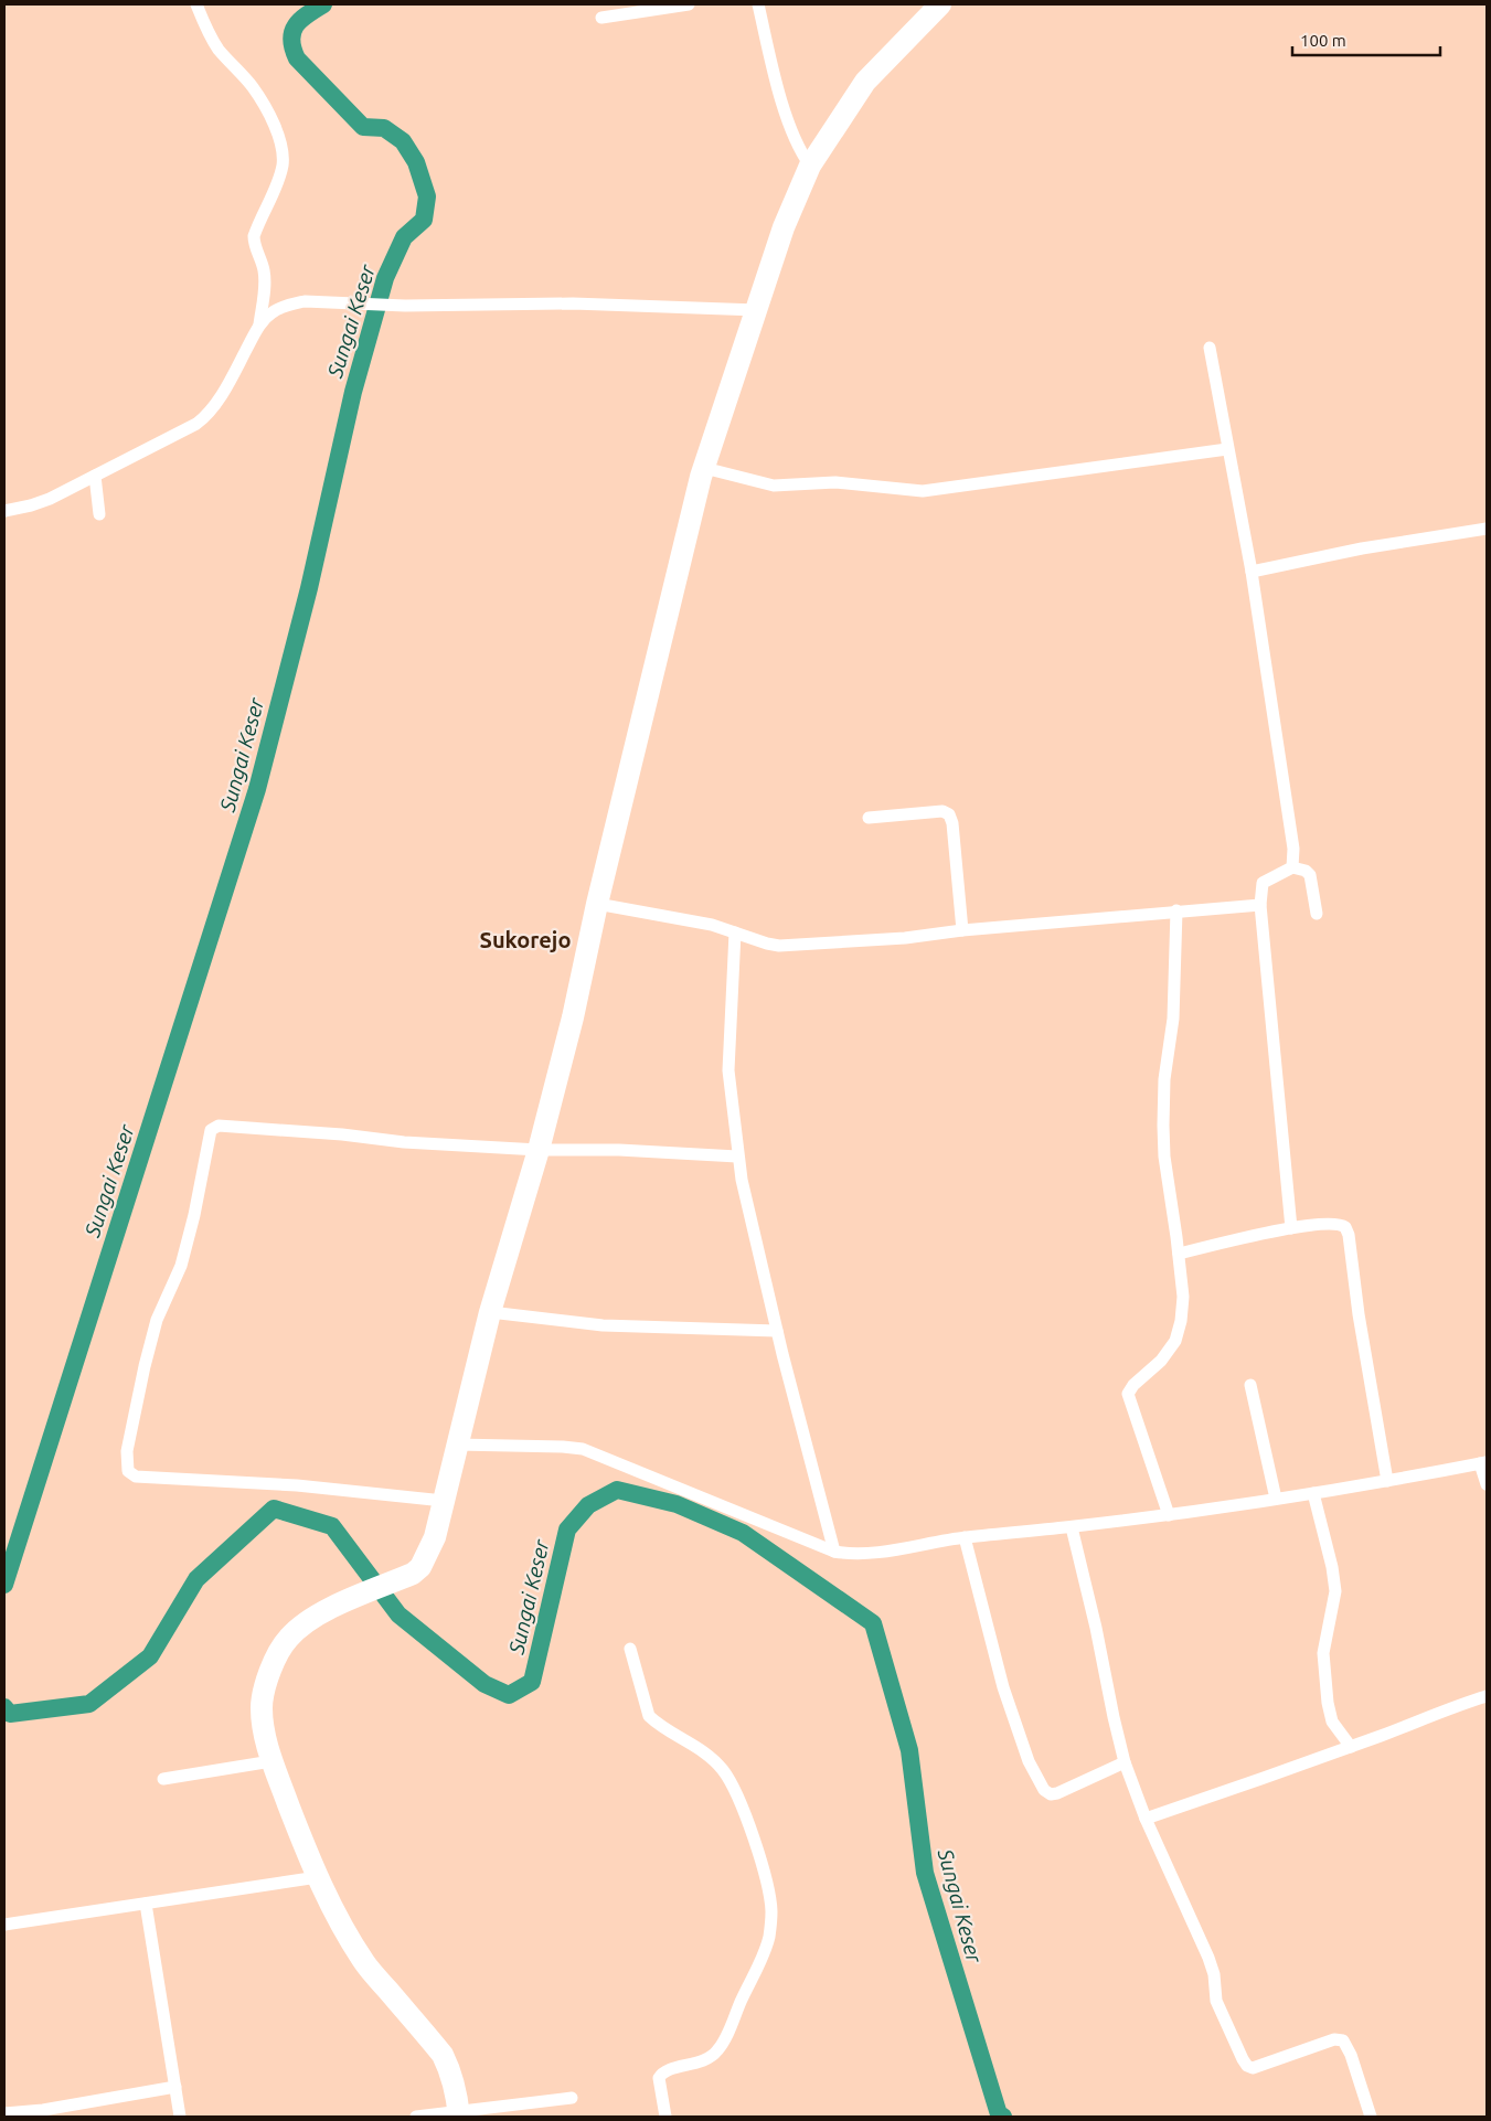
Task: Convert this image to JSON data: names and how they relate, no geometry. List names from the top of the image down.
{
  "districts": ["Sukorejo"],
  "water": ["Sungai Keser"],
  "scale_bar": "100 m"
}
